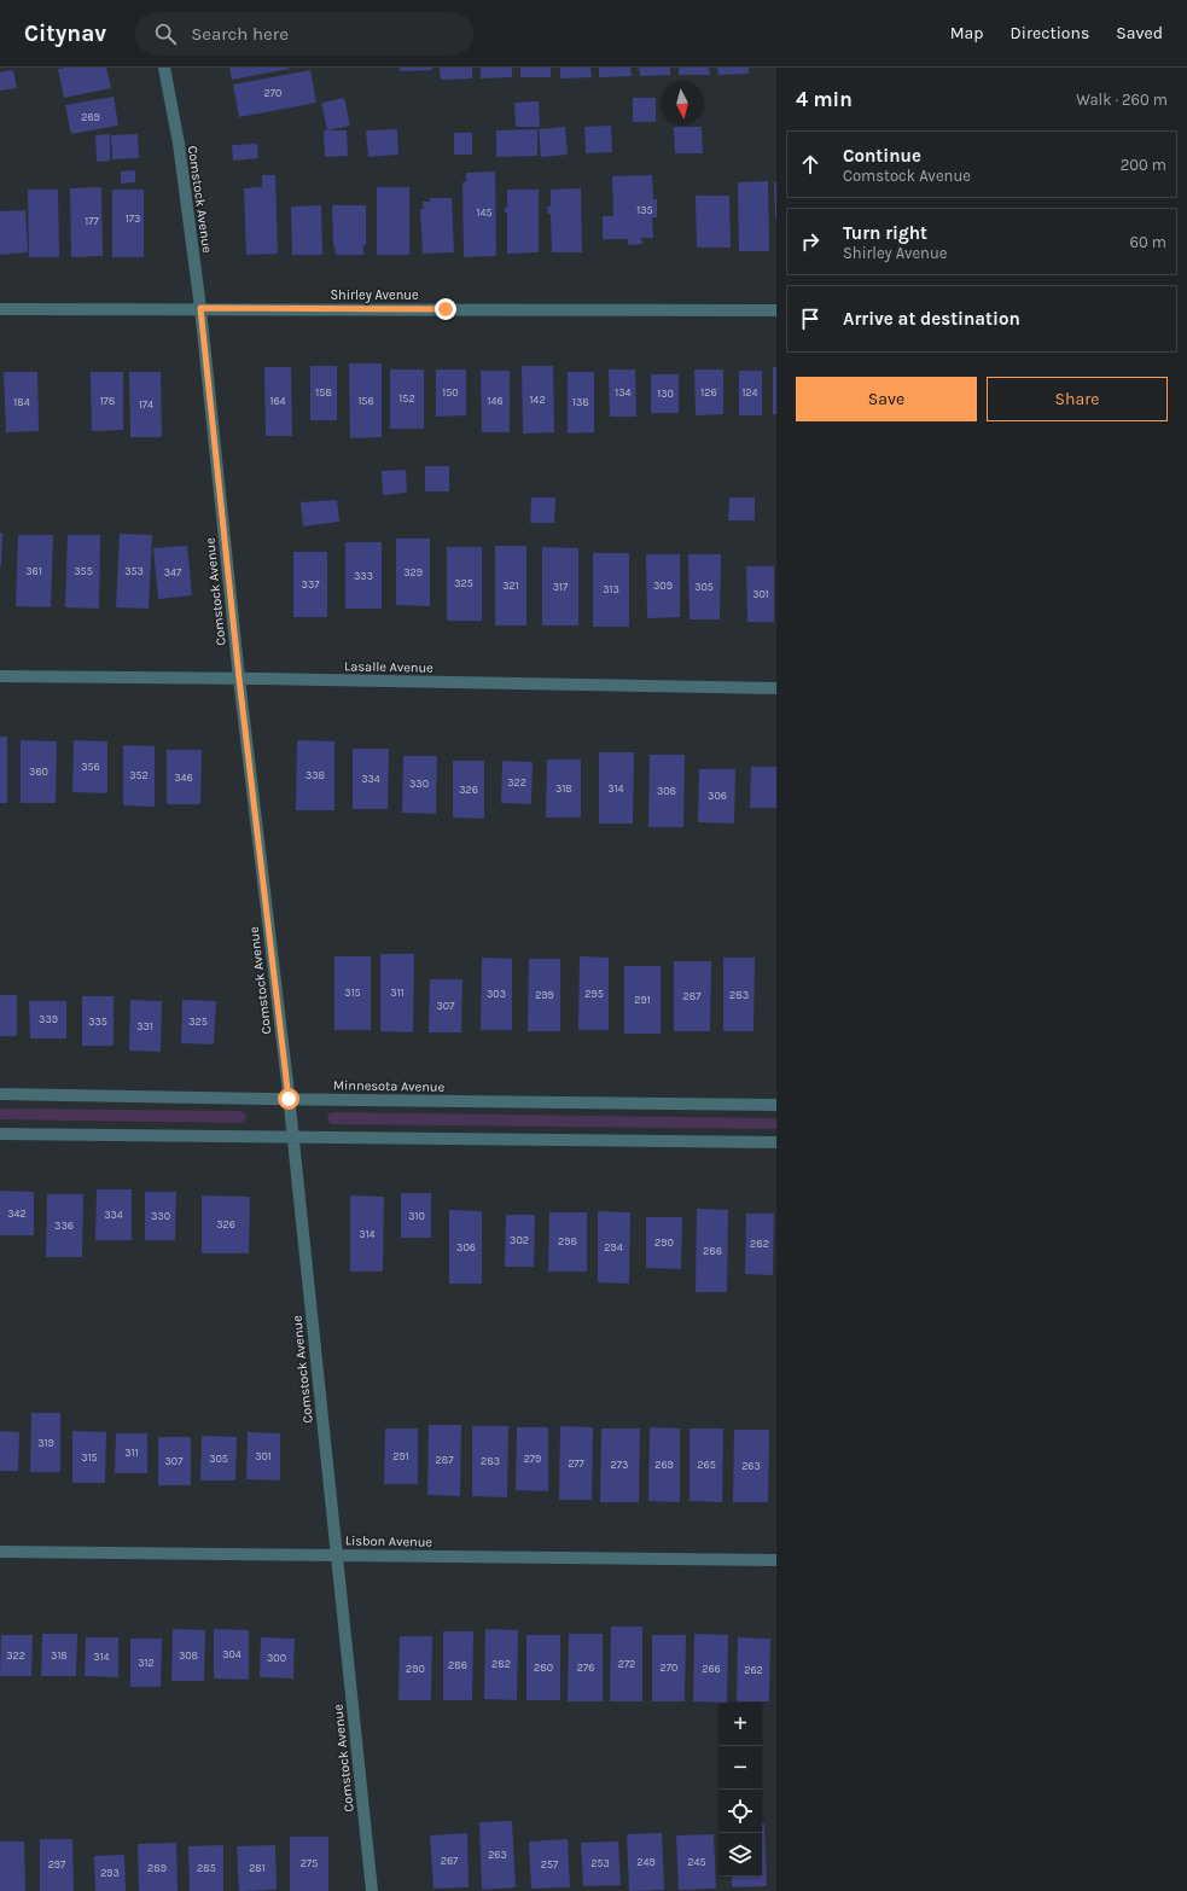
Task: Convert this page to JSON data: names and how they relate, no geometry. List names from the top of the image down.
{
  "streets": {
    "street": [
      "Comstock Avenue",
      "Shirley Avenue",
      "Lasalle Avenue",
      "Minnesota Avenue",
      "Lisbon Avenue"
    ]
  },
  "crossings": [
    ["Comstock Avenue", "Shirley Avenue"],
    ["Comstock Avenue", "Lasalle Avenue"],
    ["Comstock Avenue", "Minnesota Avenue"],
    ["Comstock Avenue", "Lisbon Avenue"]
  ],
  "house_numbers": [
    "270",
    "269",
    "135",
    "145",
    "173",
    "177",
    "158",
    "150",
    "134",
    "126",
    "124",
    "130",
    "152",
    "142",
    "178",
    "164",
    "156",
    "146",
    "184",
    "138",
    "174",
    "361",
    "355",
    "353",
    "347",
    "329",
    "333",
    "325",
    "337",
    "321",
    "309",
    "317",
    "305",
    "313",
    "301",
    "356",
    "360",
    "352",
    "338",
    "346",
    "334",
    "322",
    "330",
    "318",
    "314",
    "326",
    "308",
    "306",
    "315",
    "311",
    "303",
    "295",
    "299",
    "283",
    "287",
    "291",
    "307",
    "339",
    "335",
    "325",
    "331",
    "342",
    "334",
    "330",
    "310",
    "326",
    "336",
    "314",
    "302",
    "298",
    "290",
    "282",
    "306",
    "294",
    "286",
    "319",
    "311",
    "301",
    "291",
    "315",
    "305",
    "279",
    "287",
    "307",
    "283",
    "277",
    "273",
    "269",
    "265",
    "263",
    "304",
    "322",
    "318",
    "308",
    "314",
    "300",
    "312",
    "282",
    "272",
    "286",
    "280",
    "276",
    "270",
    "290",
    "266",
    "262",
    "263",
    "267",
    "249",
    "245",
    "275",
    "253",
    "297",
    "257",
    "289",
    "285",
    "281",
    "293"
  ],
  "north": "bottom",
  "page": {
    "header": "Citynav",
    "search": "Search here",
    "nav": ["Map", "Directions", "Saved"],
    "heading": ["4 min", "Walk · 260 m"],
    "list": [
      ["Continue", "Comstock Avenue", "200 m"],
      ["Turn right", "Shirley Avenue", "60 m"],
      "Arrive at destination"
    ],
    "buttons": ["Save", "Share"],
    "map_buttons": ["+", "−"]
  }
}
